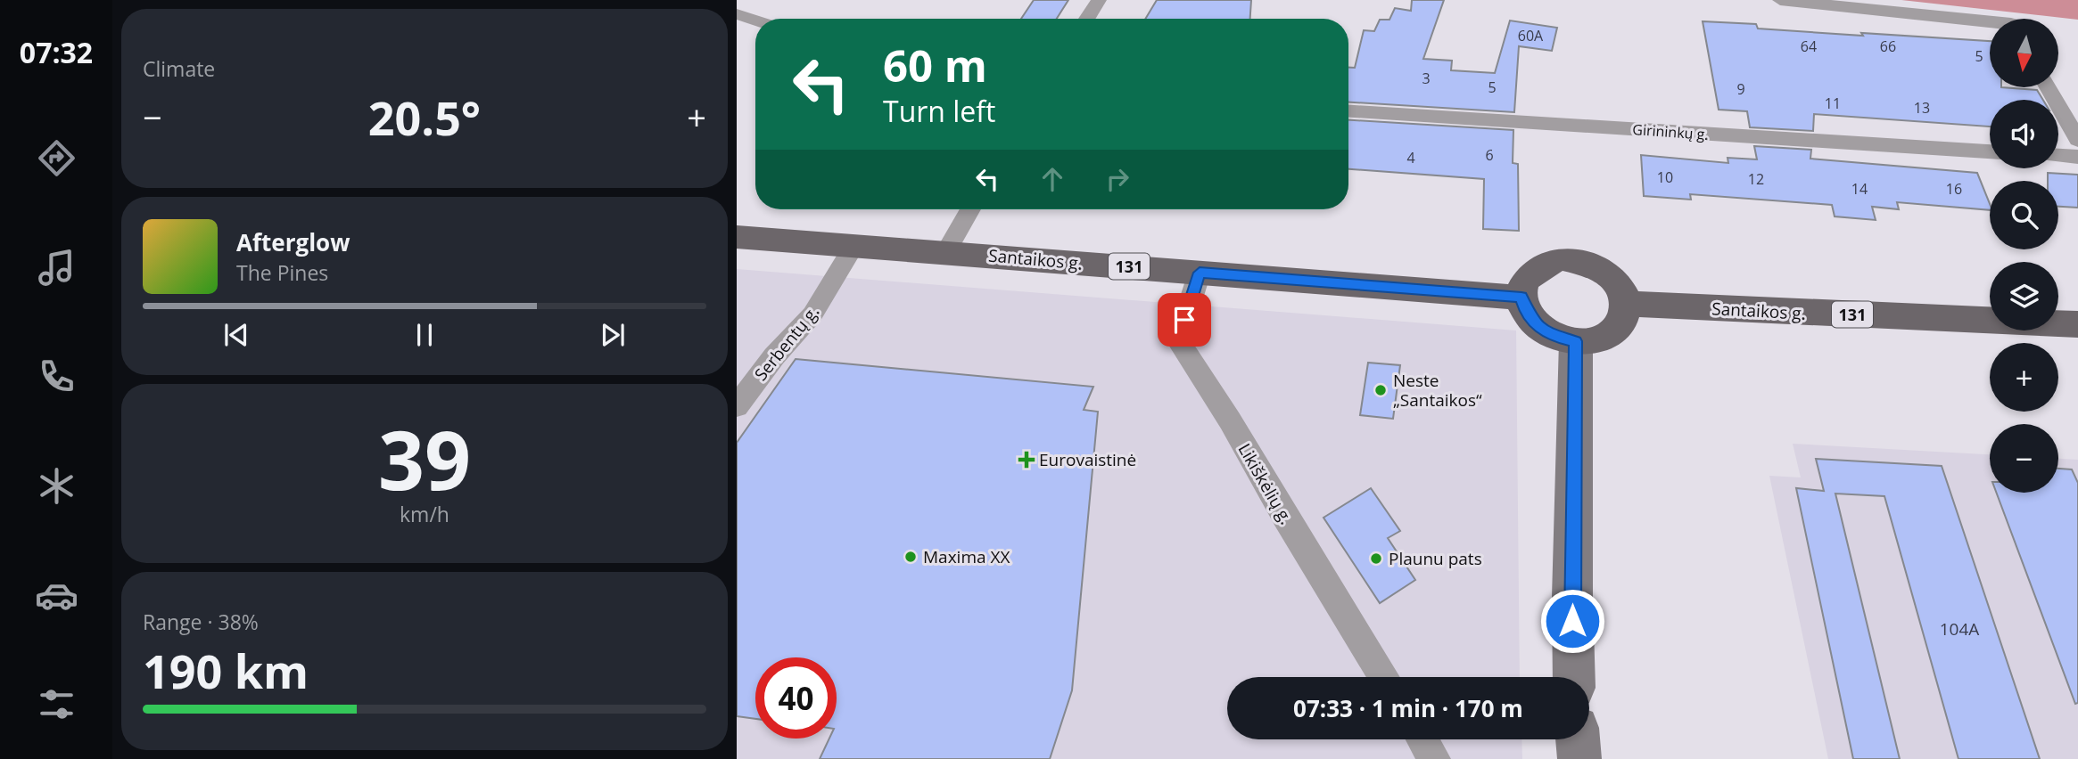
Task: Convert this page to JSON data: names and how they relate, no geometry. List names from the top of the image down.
{
  "streets": {
    "main road": ["Santaikos g.", "131"],
    "street": ["Girininkų g.", "Serbentų g.", "Likiškėlių g."]
  },
  "crossings": [
    ["Santaikos g.", "Serbentų g."],
    ["Santaikos g.", "Likiškėlių g."]
  ],
  "places": {
    "other": ["Neste „Santaikos“", "Maxima XX", "Plaunu pats"],
    "health": ["Eurovaistinė"]
  },
  "house_numbers": [
    "60A",
    "64",
    "66",
    "5",
    "3",
    "5",
    "9",
    "11",
    "13",
    "6",
    "4",
    "10",
    "12",
    "14",
    "16",
    "104A"
  ],
  "north": "bottom",
  "page": {
    "tabs": "07:32",
    "tile": [
      "Climate",
      ["39", "km/h"],
      ["Range · 38%", "190 km"]
    ],
    "map_buttons": ["+", "−"],
    "turn": ["60 m", "Turn left"],
    "heat": ["−", "20.5°", "+"],
    "song": ["Afterglow", "The Pines"],
    "limit": "40",
    "trip": "07:33 · 1 min · 170 m"
  }
}
